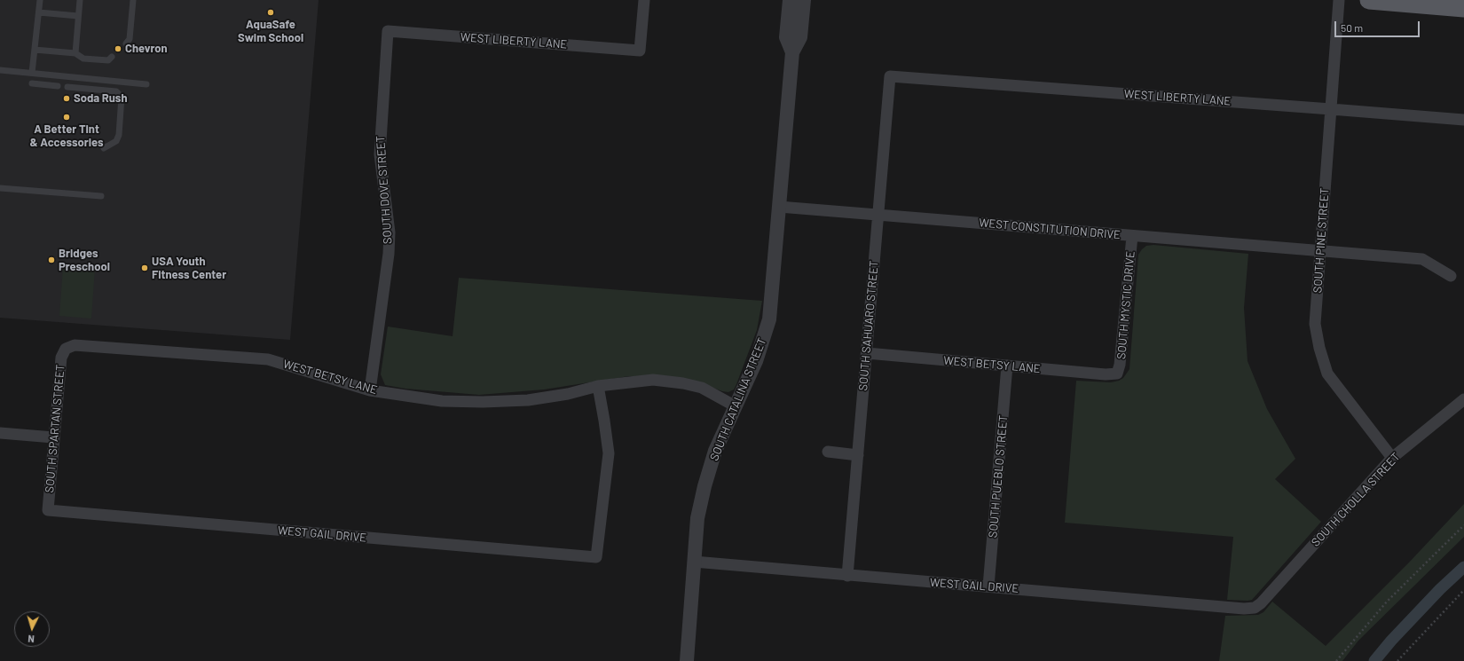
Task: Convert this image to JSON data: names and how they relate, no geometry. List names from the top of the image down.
{
  "streets": {
    "street": [
      "WEST LIBERTY LANE",
      "SOUTH DOVE STREET",
      "WEST CONSTITUTION DRIVE",
      "SOUTH PINE STREET",
      "SOUTH MYSTIC DRIVE",
      "SOUTH SAHUARO STREET",
      "WEST BETSY LANE",
      "SOUTH CATALINA STREET",
      "SOUTH SPARTAN STREET",
      "SOUTH PUEBLO STREET",
      "SOUTH CHOLLA STREET",
      "WEST GAIL DRIVE"
    ]
  },
  "crossings": [
    ["WEST LIBERTY LANE", "SOUTH DOVE STREET"],
    ["WEST LIBERTY LANE", "SOUTH PINE STREET"],
    ["WEST LIBERTY LANE", "SOUTH SAHUARO STREET"],
    ["SOUTH DOVE STREET", "WEST BETSY LANE"],
    ["WEST CONSTITUTION DRIVE", "SOUTH PINE STREET"],
    ["WEST CONSTITUTION DRIVE", "SOUTH MYSTIC DRIVE"],
    ["WEST CONSTITUTION DRIVE", "SOUTH SAHUARO STREET"],
    ["WEST CONSTITUTION DRIVE", "SOUTH CATALINA STREET"],
    ["SOUTH PINE STREET", "SOUTH CHOLLA STREET"],
    ["SOUTH MYSTIC DRIVE", "WEST BETSY LANE"],
    ["SOUTH SAHUARO STREET", "WEST BETSY LANE"],
    ["SOUTH SAHUARO STREET", "WEST GAIL DRIVE"],
    ["WEST BETSY LANE", "SOUTH CATALINA STREET"],
    ["WEST BETSY LANE", "SOUTH SPARTAN STREET"],
    ["WEST BETSY LANE", "SOUTH PUEBLO STREET"],
    ["WEST BETSY LANE", "WEST GAIL DRIVE"],
    ["SOUTH CATALINA STREET", "WEST GAIL DRIVE"],
    ["SOUTH SPARTAN STREET", "WEST GAIL DRIVE"],
    ["SOUTH PUEBLO STREET", "WEST GAIL DRIVE"],
    ["SOUTH CHOLLA STREET", "WEST GAIL DRIVE"]
  ],
  "places": [
    "AquaSafe Swim School",
    "Chevron",
    "Soda Rush",
    "A Better Tint & Accessories",
    "Bridges Preschool",
    "USA Youth Fitness Center"
  ],
  "scale_bar": "50 m",
  "north": "bottom"
}
